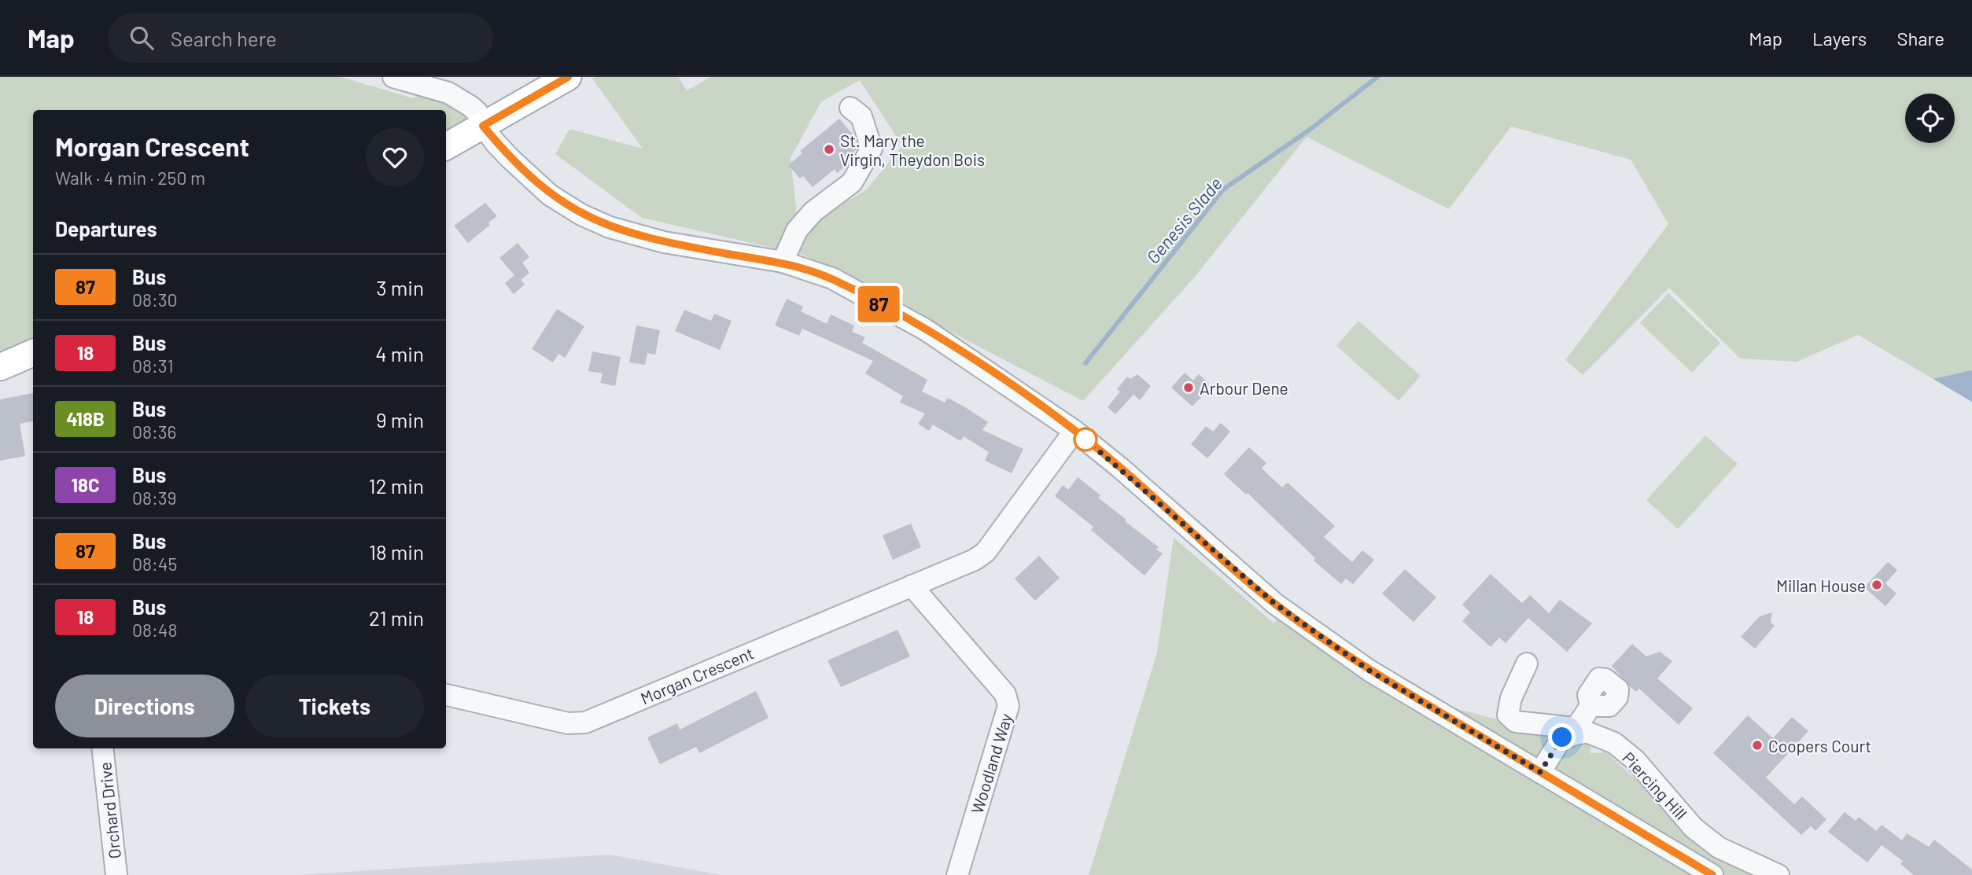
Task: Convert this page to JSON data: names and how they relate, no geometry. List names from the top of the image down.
{
  "streets": {
    "street": [
      "Morgan Crescent",
      "Woodland Way",
      "Piercing Hill",
      "Orchard Drive"
    ]
  },
  "crossings": [
    ["Morgan Crescent", "Woodland Way"]
  ],
  "water": ["Genesis Slade"],
  "places": [
    "St. Mary the Virgin, Theydon Bois",
    "Arbour Dene",
    "Millan House",
    "Coopers Court"
  ],
  "lines": ["bus line 87"],
  "page": {
    "header": "Map",
    "search": "Search here",
    "nav": ["Map", "Layers", "Share"],
    "on_map": "87",
    "heading": [
      ["Morgan Crescent", "Walk · 4 min · 250 m"],
      "Departures"
    ],
    "list": [
      {
        "mark": "87",
        "name": "Bus",
        "note": "08:30",
        "value": "3 min"
      },
      {
        "mark": "18",
        "name": "Bus",
        "note": "08:31",
        "value": "4 min"
      },
      {
        "mark": "418B",
        "name": "Bus",
        "note": "08:36",
        "value": "9 min"
      },
      {
        "mark": "18C",
        "name": "Bus",
        "note": "08:39",
        "value": "12 min"
      },
      {
        "mark": "87",
        "name": "Bus",
        "note": "08:45",
        "value": "18 min"
      },
      {
        "mark": "18",
        "name": "Bus",
        "note": "08:48",
        "value": "21 min"
      }
    ],
    "buttons": ["Directions", "Tickets"]
  }
}
